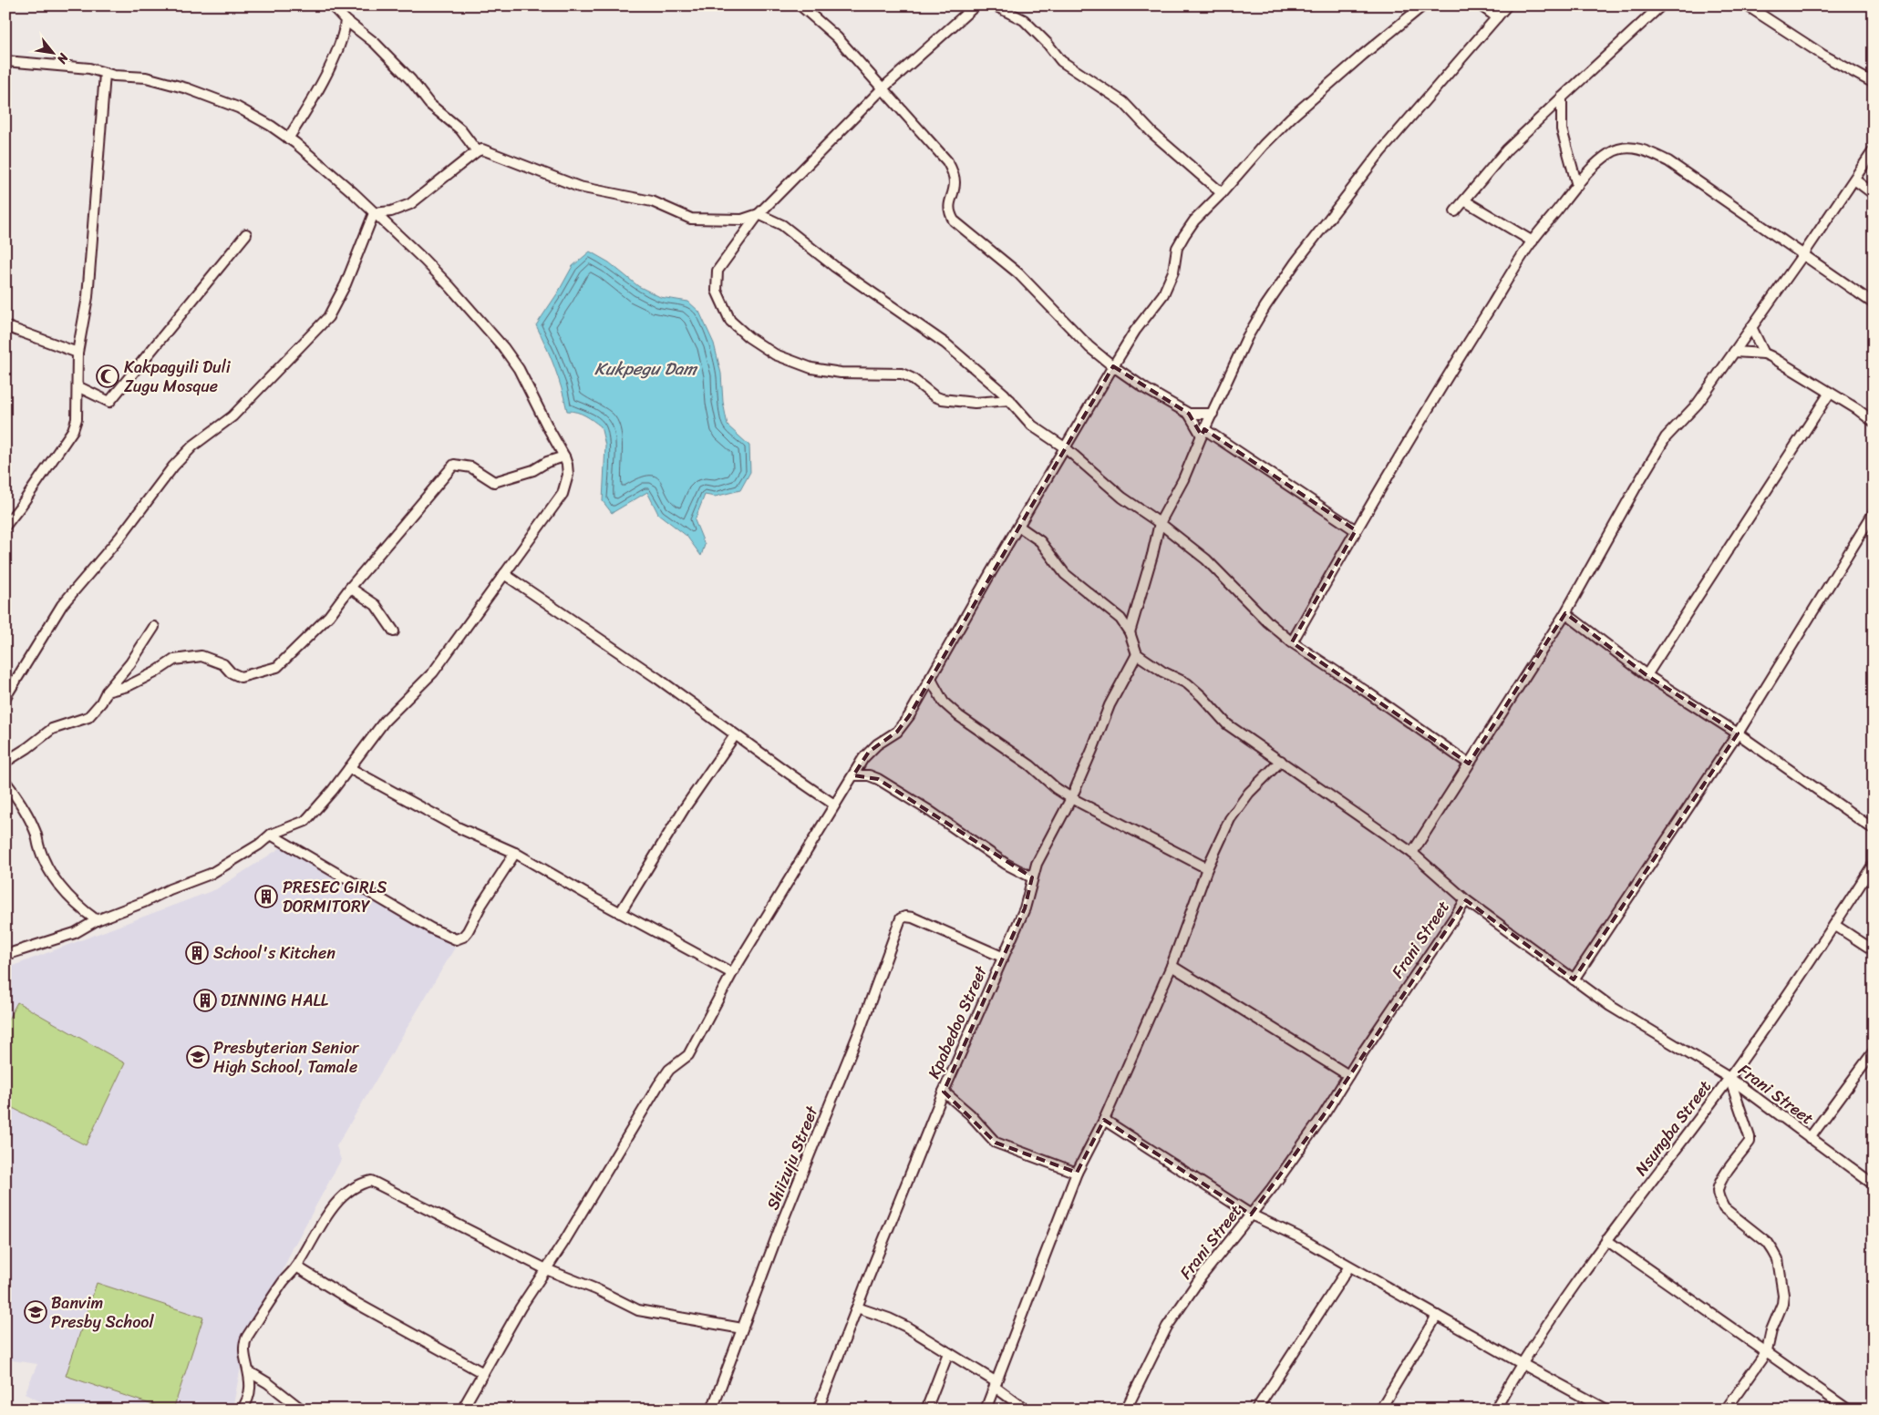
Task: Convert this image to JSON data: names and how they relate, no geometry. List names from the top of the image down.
{
  "streets": {
    "street": [
      "Frani Street",
      "Kpabedoo Street",
      "Nsungba Street",
      "Shiizuju Street"
    ]
  },
  "crossings": [
    ["Frani Street", "Nsungba Street"],
    ["Kpabedoo Street", "Shiizuju Street"]
  ],
  "water": ["Kukpegu Dam"],
  "places": {
    "mosque": ["Kakpagyili Duli Zugu Mosque"],
    "building": ["PRESEC GIRLS DORMITORY", "School's Kitchen", "DINNING HALL"],
    "school or university": ["Presbyterian Senior High School, Tamale", "Banvim Presby School"]
  },
  "north": "bottom right"
}
